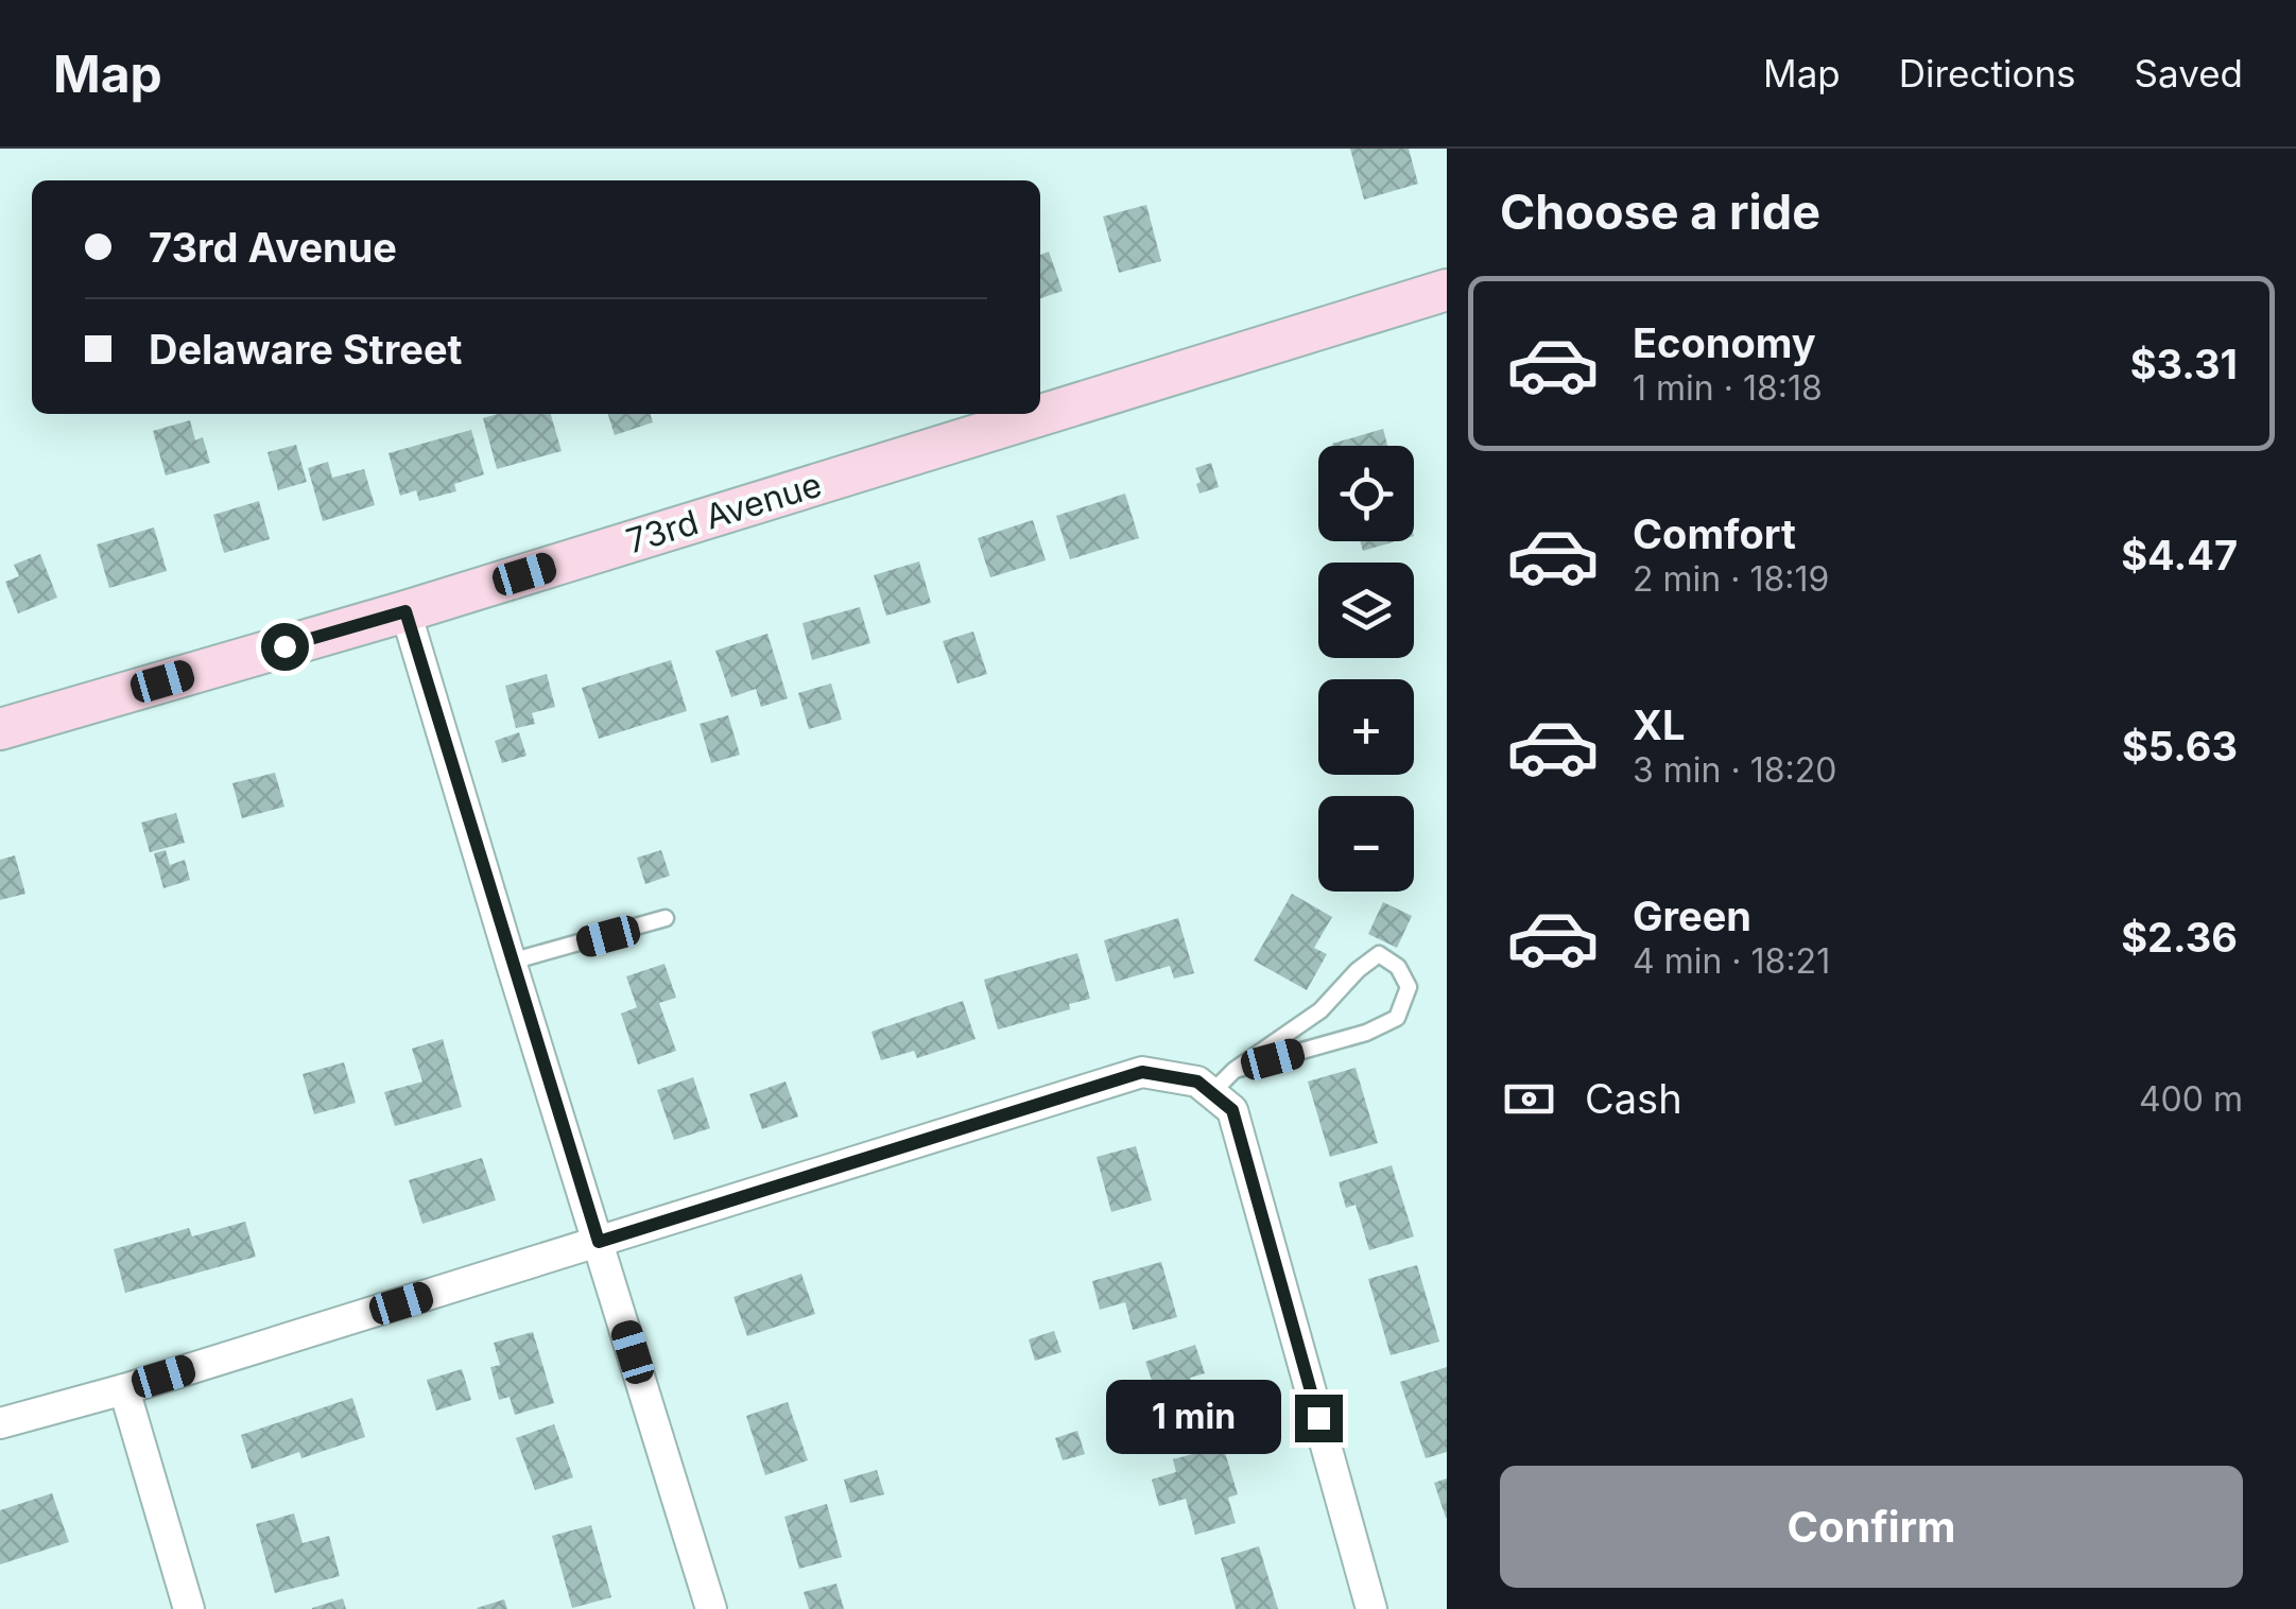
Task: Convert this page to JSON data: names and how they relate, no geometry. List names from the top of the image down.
{
  "streets": {
    "main road": ["73rd Avenue"]
  },
  "page": {
    "header": "Map",
    "nav": ["Map", "Directions", "Saved"],
    "heading": "Choose a ride",
    "banner": ["73rd Avenue", "Delaware Street"],
    "list": [
      {
        "name": "Economy",
        "note": "1 min · 18:18",
        "value": "$3.31"
      },
      {
        "name": "Comfort",
        "note": "2 min · 18:19",
        "value": "$4.47"
      },
      {
        "name": "XL",
        "note": "3 min · 18:20",
        "value": "$5.63"
      },
      {
        "name": "Green",
        "note": "4 min · 18:21",
        "value": "$2.36"
      }
    ],
    "map_buttons": ["+", "−"],
    "pay": ["Cash", "400 m"],
    "bubble": "1 min",
    "buttons": "Confirm"
  }
}
